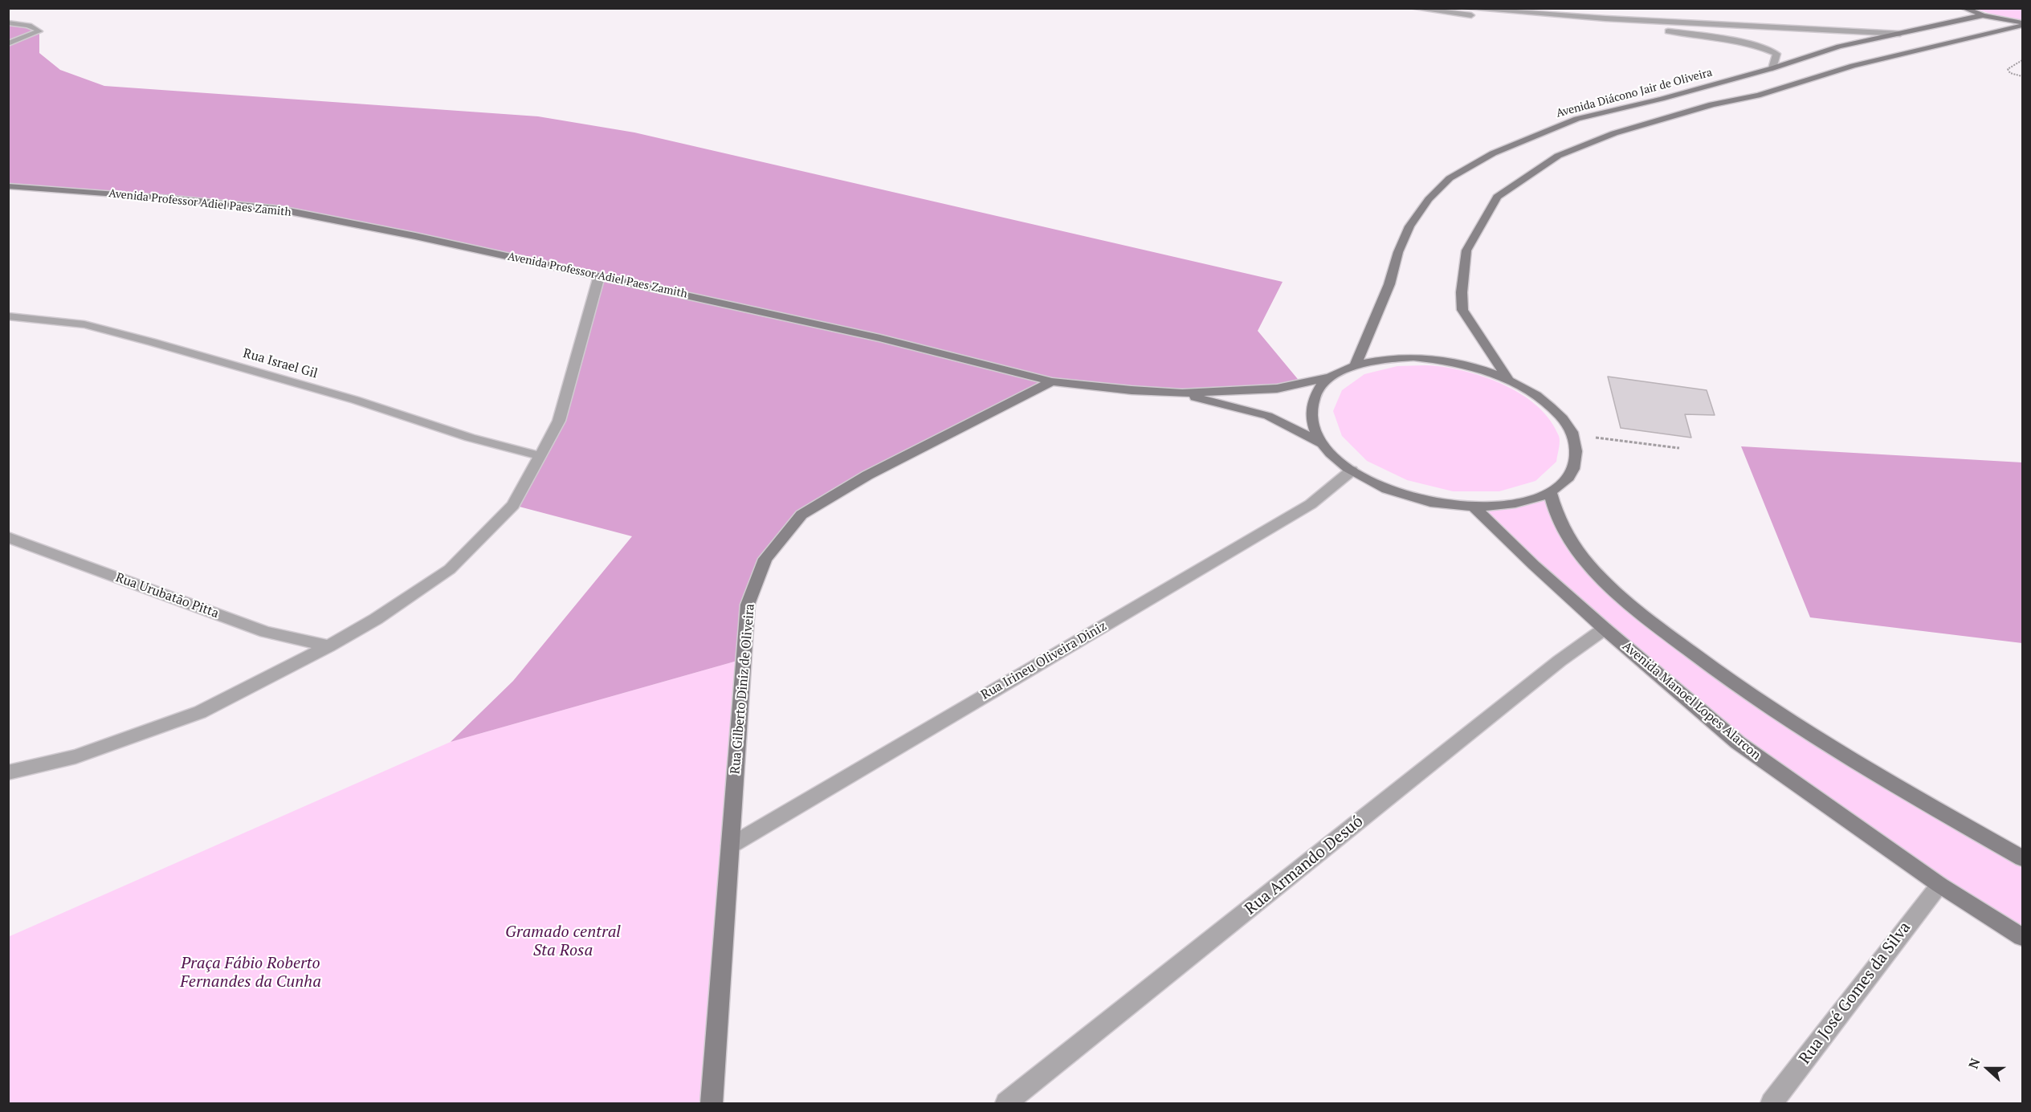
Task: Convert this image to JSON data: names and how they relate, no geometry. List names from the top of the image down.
{
  "streets": {
    "street": [
      "Avenida Diácono Jair de Oliveira",
      "Avenida Professor Adiel Paes Zamith",
      "Rua Israel Gil",
      "Rua Urubatão Pitta",
      "Rua Irineu Oliveira Diniz",
      "Rua Gilberto Diniz de Oliveira",
      "Avenida Manoel Lopes Alarcon",
      "Rua Armando Desuó",
      "Rua José Gomes da Silva"
    ]
  },
  "crossings": [
    ["Avenida Professor Adiel Paes Zamith", "Rua Gilberto Diniz de Oliveira"],
    ["Rua Irineu Oliveira Diniz", "Rua Gilberto Diniz de Oliveira"],
    ["Avenida Manoel Lopes Alarcon", "Rua Armando Desuó"],
    ["Avenida Manoel Lopes Alarcon", "Rua José Gomes da Silva"]
  ],
  "parks": ["Gramado central Sta Rosa", "Praça Fábio Roberto Fernandes da Cunha"],
  "north": "left"
}
